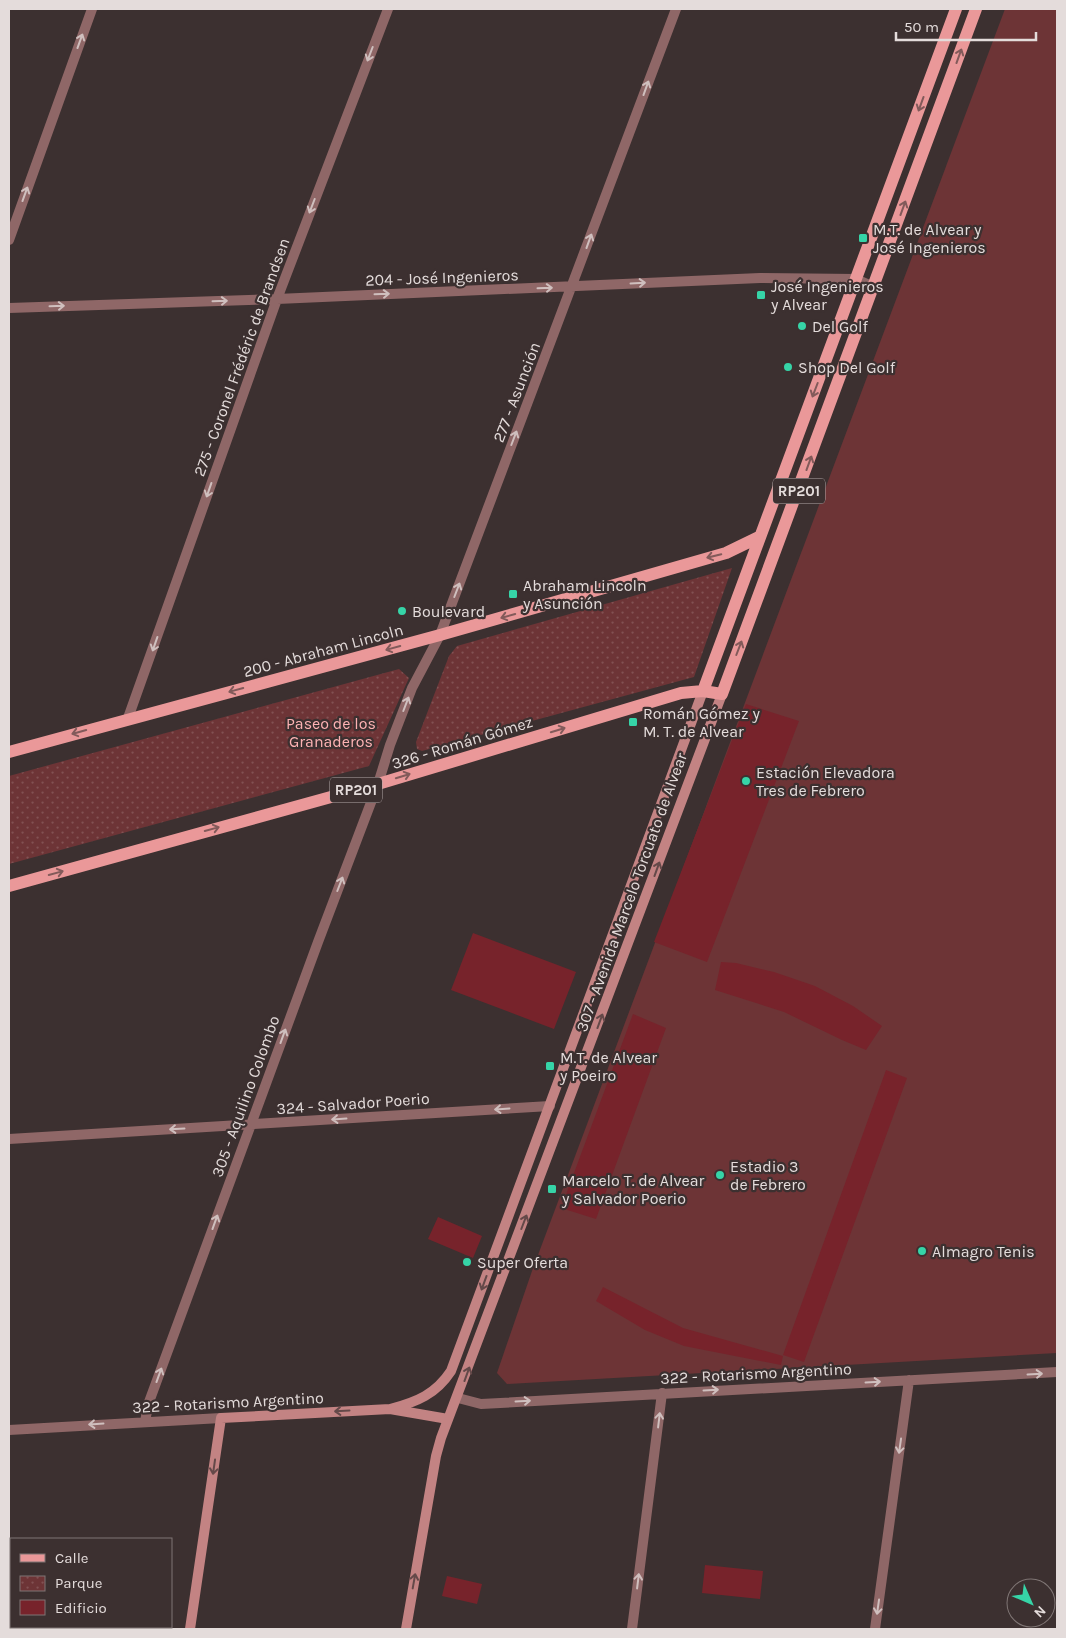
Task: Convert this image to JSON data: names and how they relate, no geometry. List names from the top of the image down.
{
  "streets": {
    "main road": [
      "RP201",
      "200 - Abraham Lincoln",
      "326 - Román Gómez",
      "307 - Avenida Marcelo Torcuato de Alvear",
      "322 - Rotarismo Argentino"
    ],
    "street": [
      "204 - José Ingenieros",
      "275 - Coronel Frédéric de Brandsen",
      "277 - Asunción",
      "305 - Aquilino Colombo",
      "324 - Salvador Poerio"
    ]
  },
  "crossings": [
    ["204 - José Ingenieros", "275 - Coronel Frédéric de Brandsen"],
    ["204 - José Ingenieros", "277 - Asunción"],
    ["204 - José Ingenieros", "307 - Avenida Marcelo Torcuato de Alvear"],
    ["275 - Coronel Frédéric de Brandsen", "200 - Abraham Lincoln"],
    ["277 - Asunción", "200 - Abraham Lincoln"],
    ["277 - Asunción", "326 - Román Gómez"],
    ["277 - Asunción", "305 - Aquilino Colombo"],
    ["200 - Abraham Lincoln", "307 - Avenida Marcelo Torcuato de Alvear"],
    ["326 - Román Gómez", "307 - Avenida Marcelo Torcuato de Alvear"],
    ["326 - Román Gómez", "305 - Aquilino Colombo"],
    ["307 - Avenida Marcelo Torcuato de Alvear", "324 - Salvador Poerio"],
    ["307 - Avenida Marcelo Torcuato de Alvear", "322 - Rotarismo Argentino"],
    ["305 - Aquilino Colombo", "324 - Salvador Poerio"],
    ["305 - Aquilino Colombo", "322 - Rotarismo Argentino"]
  ],
  "one_way": [
    "204 - José Ingenieros",
    "275 - Coronel Frédéric de Brandsen",
    "277 - Asunción",
    "200 - Abraham Lincoln",
    "326 - Román Gómez",
    "305 - Aquilino Colombo",
    "324 - Salvador Poerio"
  ],
  "parks": ["Paseo de los Granaderos"],
  "places": {
    "transit": [
      "M.T. de Alvear y José Ingenieros",
      "José Ingenieros y Alvear",
      "Abraham Lincoln y Asunción",
      "Román Gómez y M. T. de Alvear",
      "M.T. de Alvear y Poeiro",
      "Marcelo T. de Alvear y Salvador Poerio"
    ],
    "other": [
      "Del Golf",
      "Shop Del Golf",
      "Boulevard",
      "Estación Elevadora Tres de Febrero",
      "Estadio 3 de Febrero",
      "Almagro Tenis",
      "Super Oferta"
    ]
  },
  "legend": ["Calle", "Parque", "Edificio"],
  "scale_bar": "50 m",
  "north": "bottom right"
}
